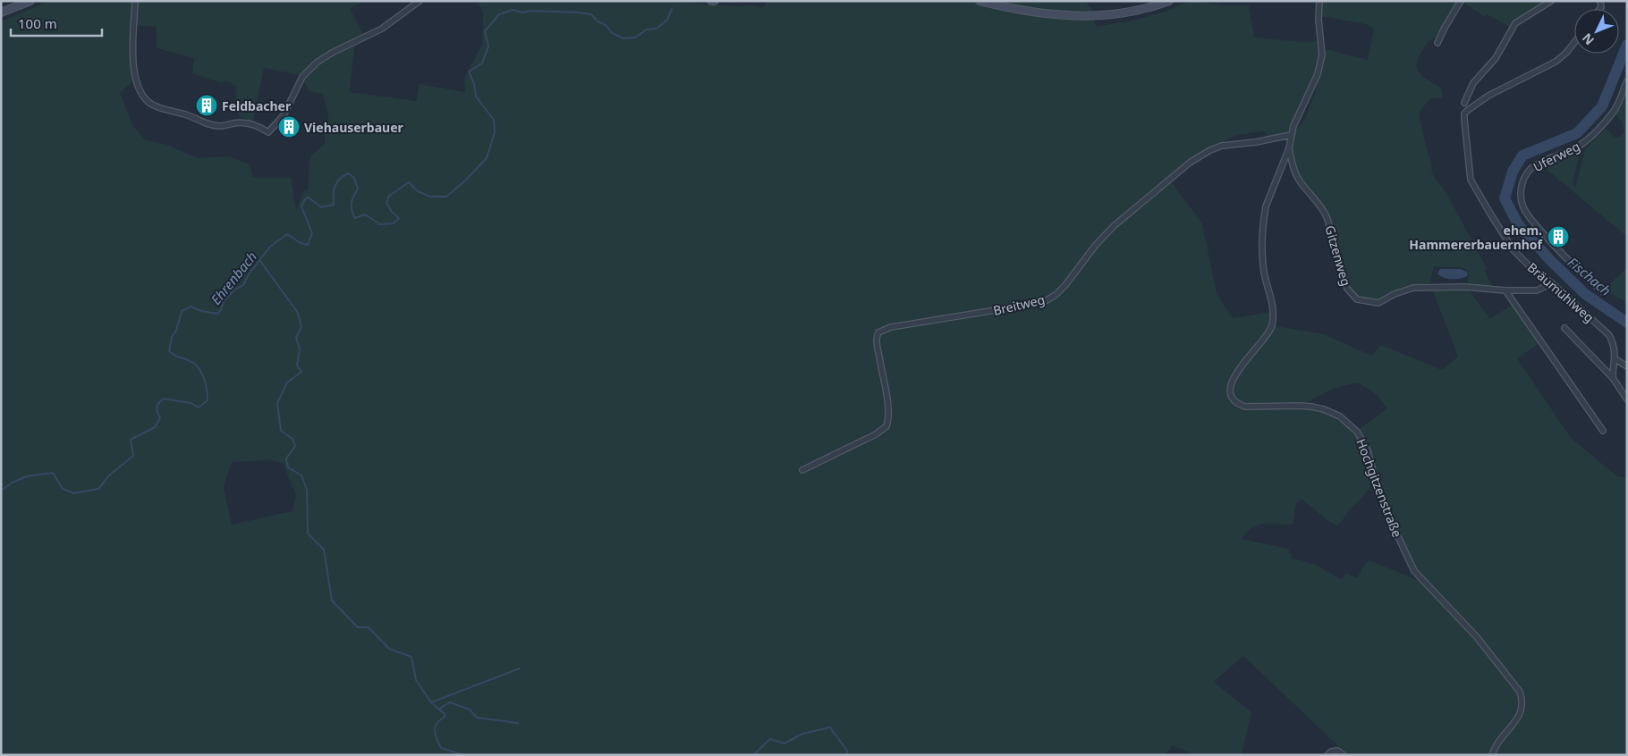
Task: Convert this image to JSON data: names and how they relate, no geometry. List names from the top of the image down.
{
  "streets": {
    "street": [
      "Uferweg",
      "Gitzenweg",
      "Bräumühlweg",
      "Breitweg",
      "Hochgitzenstraße"
    ]
  },
  "crossings": [
    ["Gitzenweg", "Bräumühlweg"],
    ["Gitzenweg", "Hochgitzenstraße"],
    ["Breitweg", "Hochgitzenstraße"]
  ],
  "water": ["Fischach", "Ehrenbach"],
  "places": {
    "building": ["Feldbacher", "Viehauserbauer", "ehem. Hammererbauernhof"]
  },
  "scale_bar": "100 m",
  "north": "bottom left"
}
